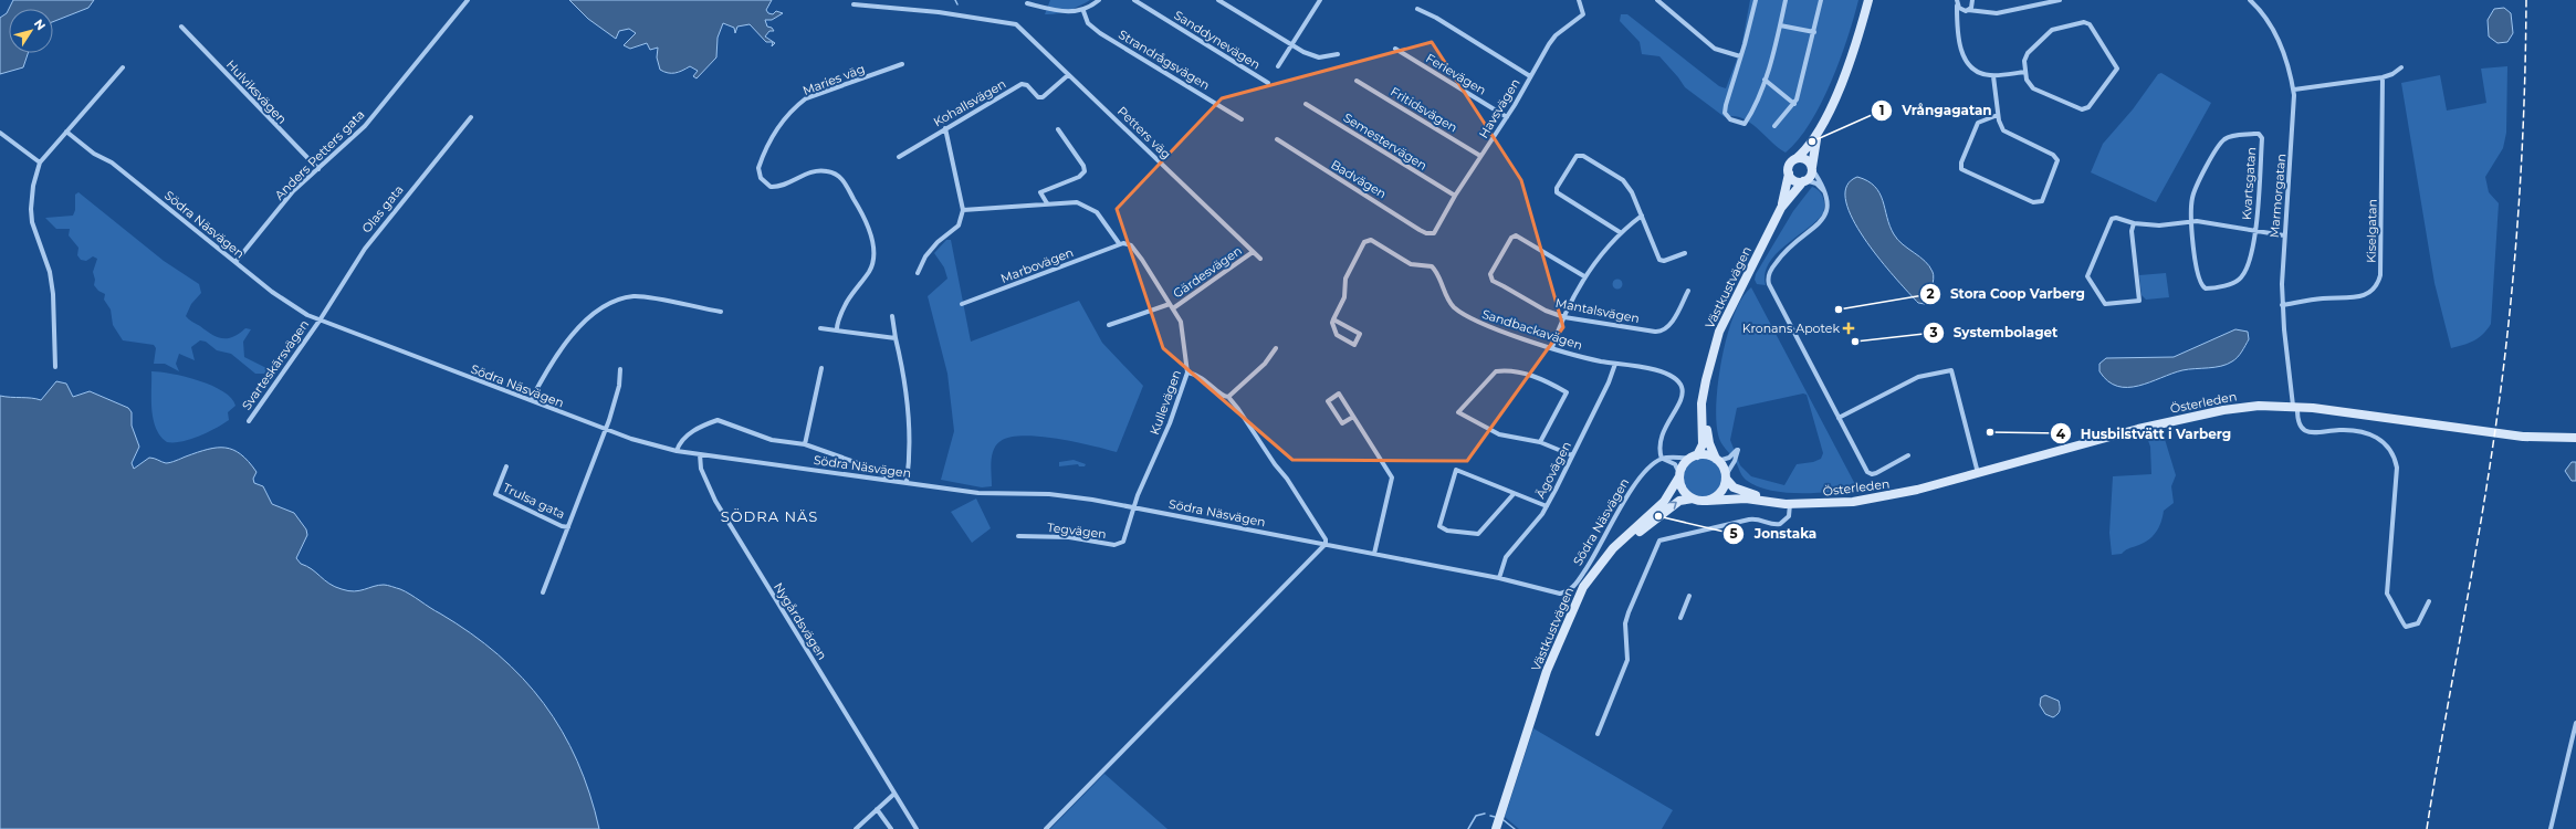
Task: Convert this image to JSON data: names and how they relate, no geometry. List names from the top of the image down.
{
  "streets": {
    "main road": ["Västkustvägen", "Österleden"],
    "street": [
      "Sanddynevägen",
      "Strandrågsvägen",
      "Ferievägen",
      "Maries väg",
      "Hulviksvägen",
      "Kohallsvägen",
      "Havsvägen",
      "Fritidsvägen",
      "Petters väg",
      "Semestervägen",
      "Anders Petters gata",
      "Badvägen",
      "Kvartsgatan",
      "Marmorgatan",
      "Olas gata",
      "Södra Näsvägen",
      "Kiselgatan",
      "Marbovägen",
      "Gärdesvägen",
      "Mantalsvägen",
      "Sandbackavägen",
      "Svarteskärsvägen",
      "Kullevägen",
      "Ägovägen",
      "Trulsa gata",
      "Tegvägen",
      "Nygårdsvägen"
    ]
  },
  "crossings": [
    ["Ferievägen", "Havsvägen"],
    ["Hulviksvägen", "Anders Petters gata"],
    ["Kohallsvägen", "Petters väg"],
    ["Havsvägen", "Fritidsvägen"],
    ["Havsvägen", "Semestervägen"],
    ["Havsvägen", "Badvägen"],
    ["Petters väg", "Gärdesvägen"],
    ["Anders Petters gata", "Södra Näsvägen"],
    ["Marmorgatan", "Kiselgatan"],
    ["Marmorgatan", "Österleden"],
    ["Olas gata", "Södra Näsvägen"],
    ["Olas gata", "Svarteskärsvägen"],
    ["Södra Näsvägen", "Sandbackavägen"],
    ["Södra Näsvägen", "Svarteskärsvägen"],
    ["Södra Näsvägen", "Kullevägen"],
    ["Södra Näsvägen", "Ägovägen"],
    ["Södra Näsvägen", "Trulsa gata"],
    ["Södra Näsvägen", "Tegvägen"],
    ["Södra Näsvägen", "Nygårdsvägen"],
    ["Marbovägen", "Kullevägen"],
    ["Gärdesvägen", "Kullevägen"],
    ["Västkustvägen", "Österleden"],
    ["Sandbackavägen", "Ägovägen"],
    ["Kullevägen", "Tegvägen"]
  ],
  "districts": ["SÖDRA NÄS"],
  "places": {
    "other": [
      "Vrångagatan",
      "Stora Coop Varberg",
      "Systembolaget",
      "Husbilstvätt i Varberg",
      "Jonstaka"
    ],
    "health": ["Kronans Apotek"]
  },
  "north": "top right"
}
